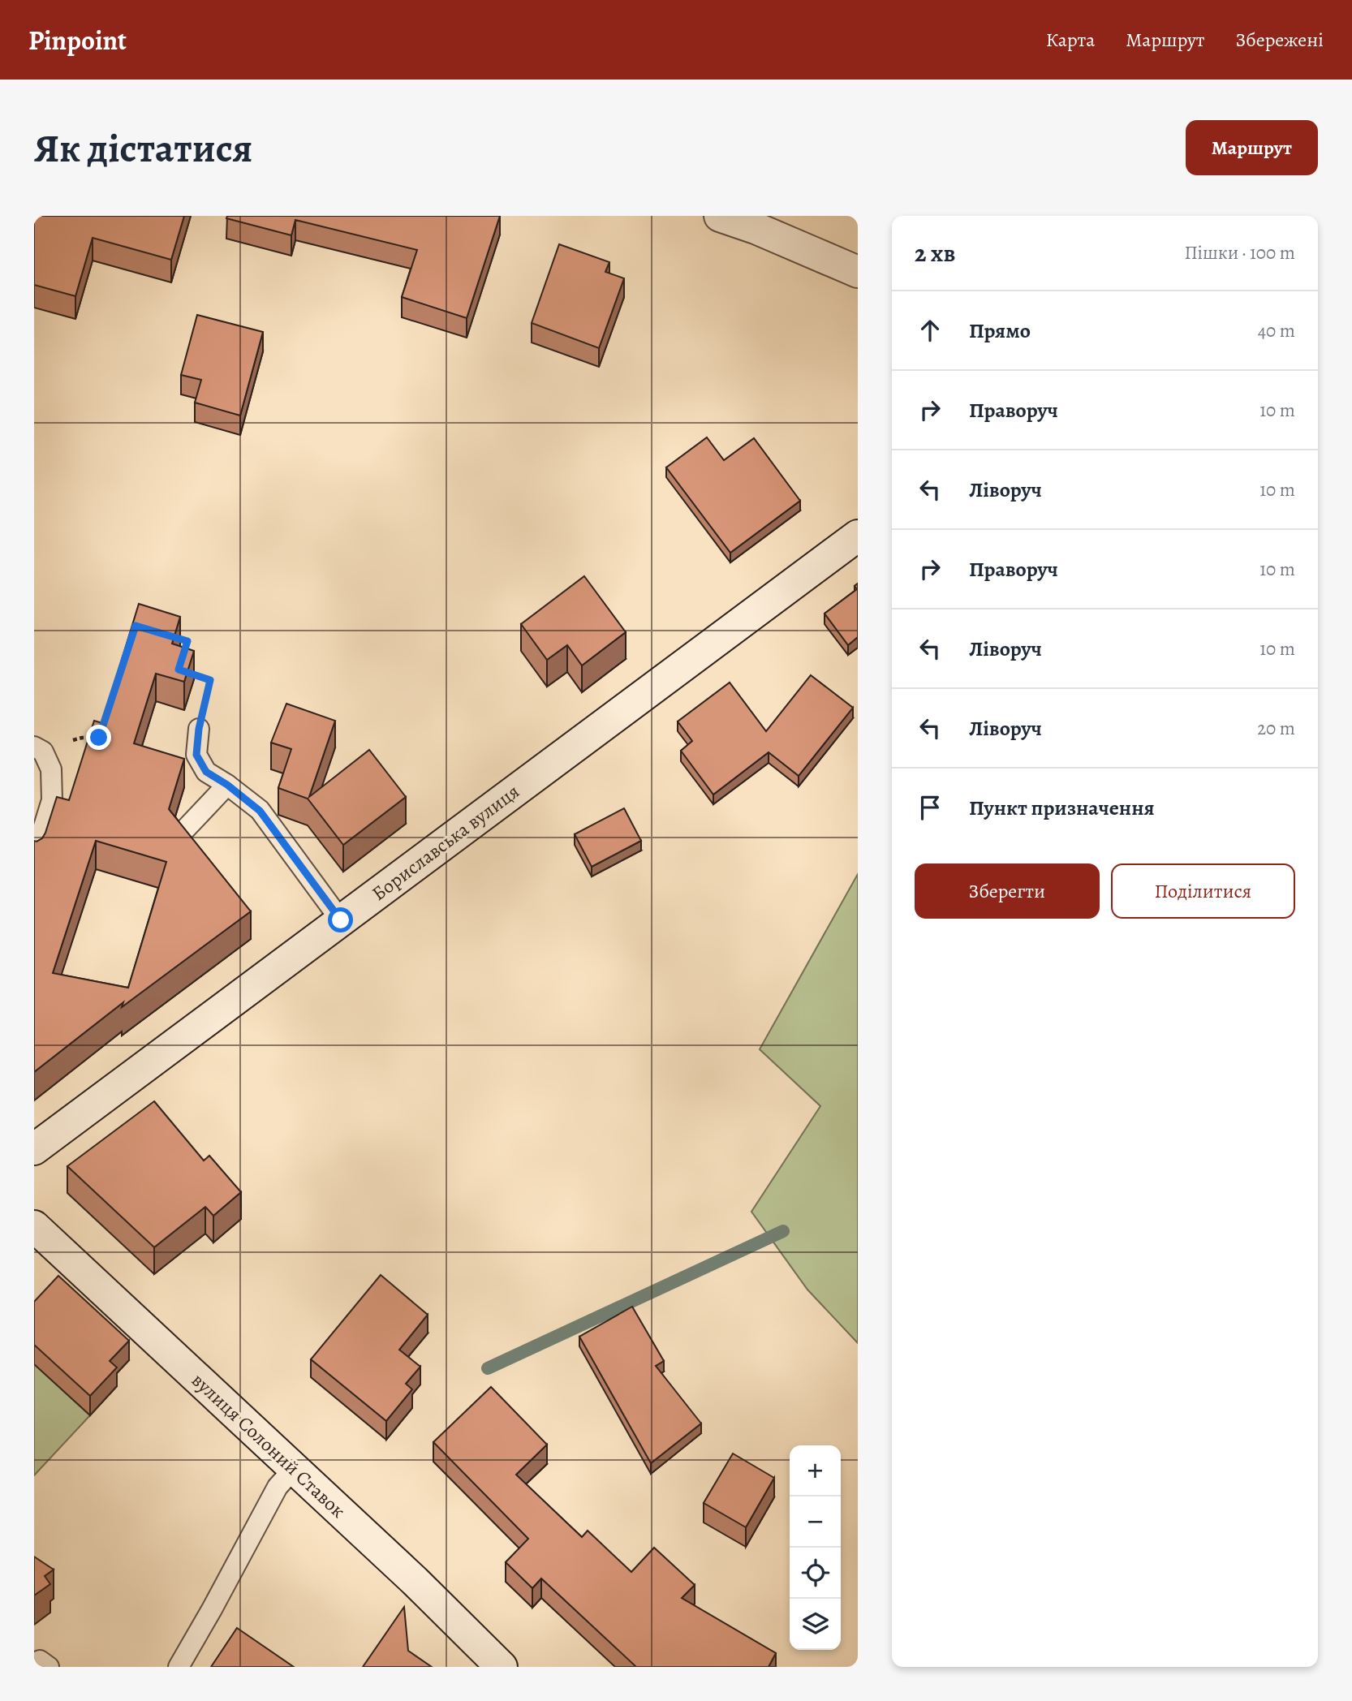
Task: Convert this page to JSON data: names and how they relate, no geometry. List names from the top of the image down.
{
  "streets": {
    "street": ["Бориславська вулиця", "вулиця Солоний Ставок"]
  },
  "page": {
    "header": "Pinpoint",
    "nav": ["Карта", "Маршрут", "Збережені"],
    "buttons": [
      "Маршрут",
      ["Зберегти", "Поділитися"]
    ],
    "title": "Як дістатися",
    "heading": ["2 хв", "Пішки · 100 m"],
    "list": [
      ["Прямо", "40 m"],
      ["Праворуч", "10 m"],
      ["Ліворуч", "10 m"],
      ["Праворуч", "10 m"],
      ["Ліворуч", "10 m"],
      ["Ліворуч", "20 m"],
      "Пункт призначення"
    ],
    "map_buttons": ["+", "−"]
  }
}
